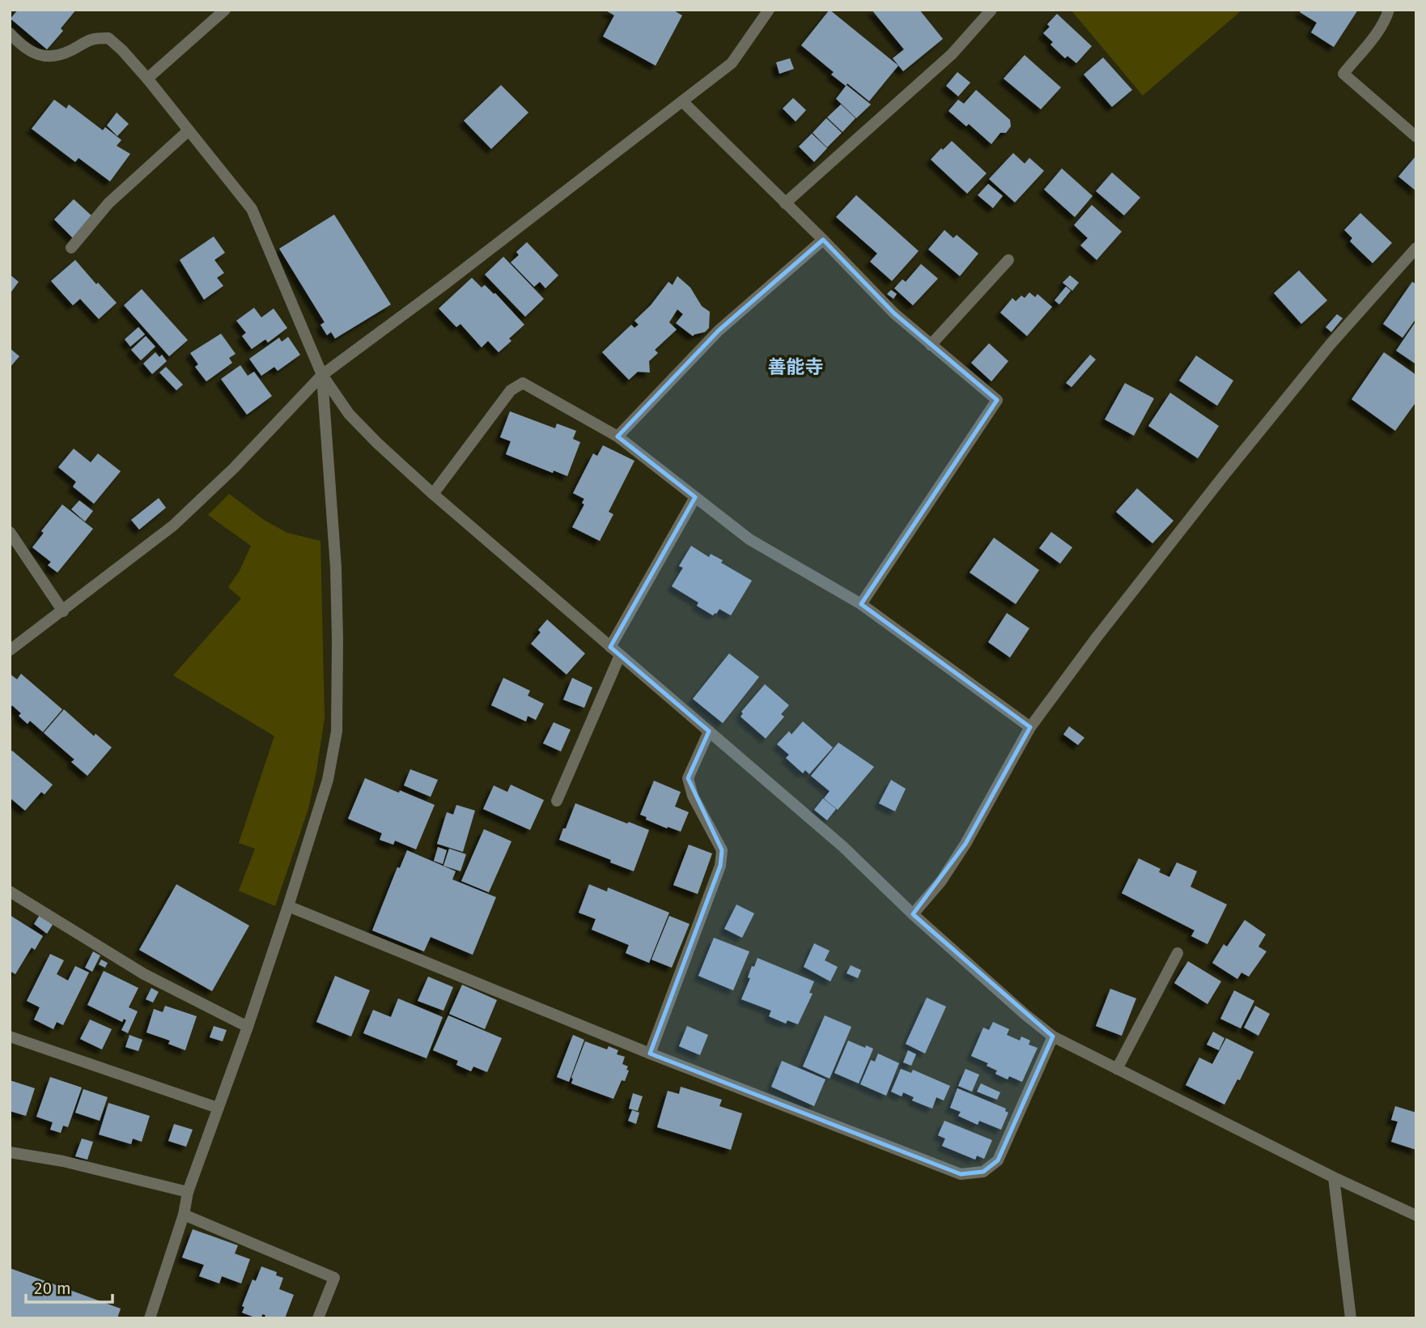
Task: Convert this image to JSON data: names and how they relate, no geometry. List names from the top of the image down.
{
  "districts": ["善能寺"],
  "scale_bar": "20 m"
}
